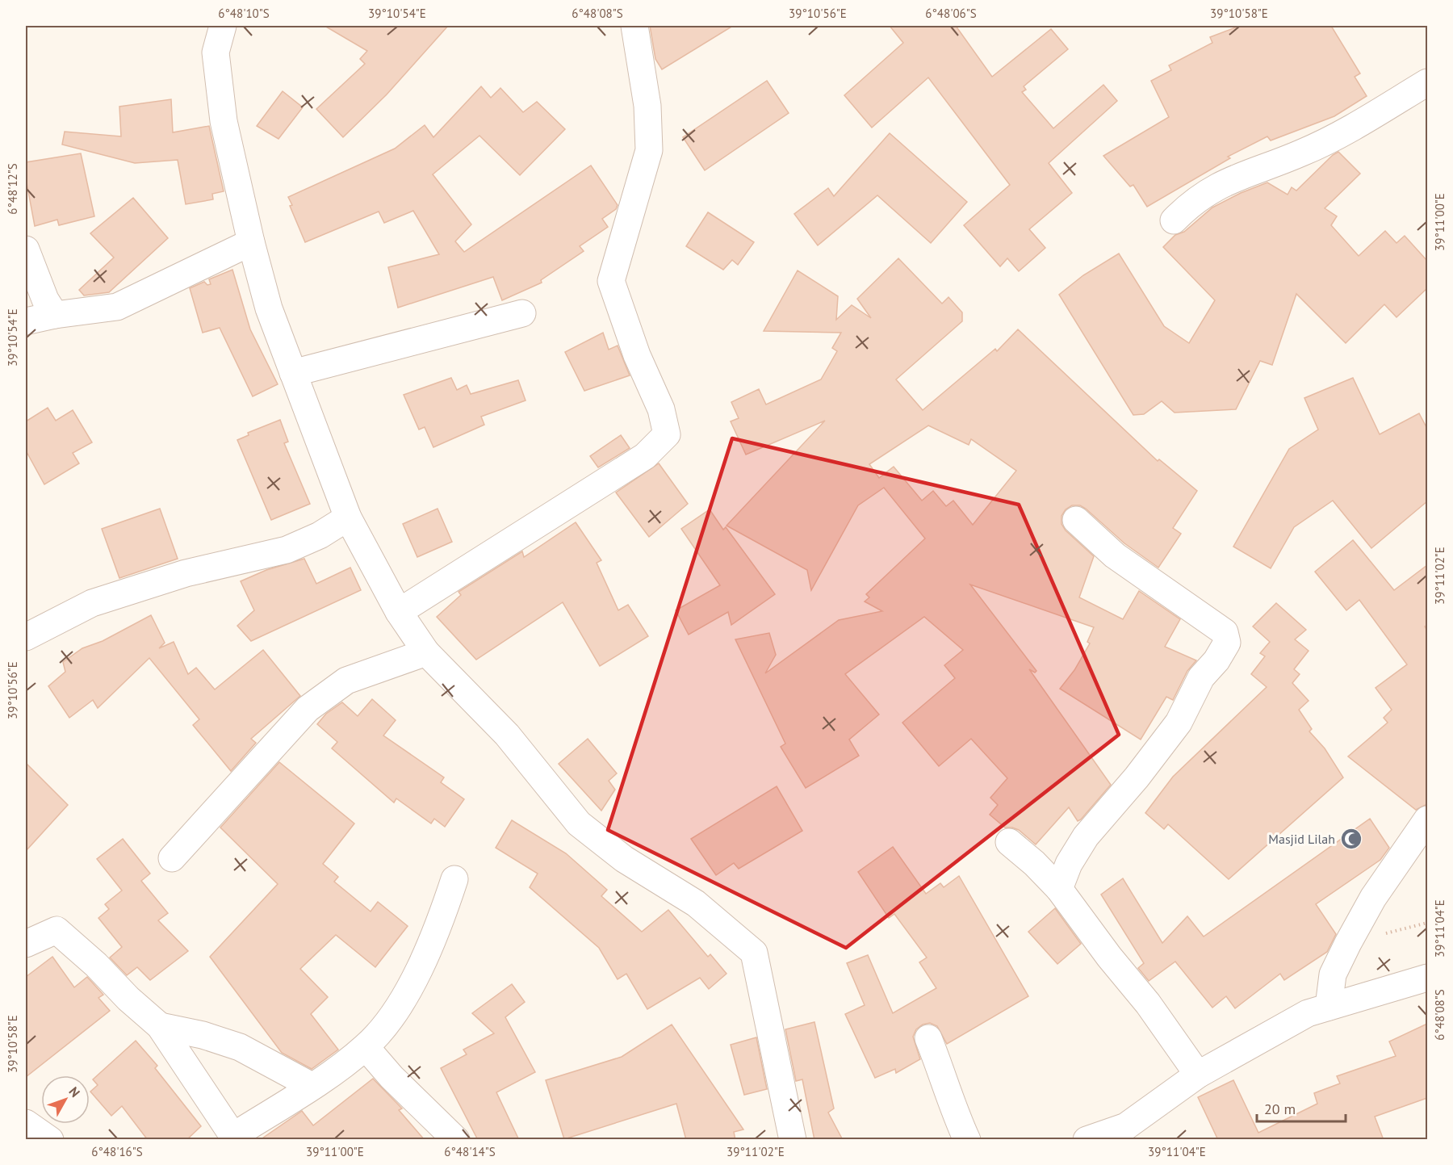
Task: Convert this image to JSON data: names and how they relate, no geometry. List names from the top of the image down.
{
  "places": {
    "mosque": ["Masjid Lilah"]
  },
  "scale_bar": "20 m",
  "north": "top right",
  "coordinates": [
    "6°48'10\"S",
    "39°10'54\"E",
    "6°48'08\"S",
    "39°10'56\"E",
    "6°48'06\"S",
    "39°10'58\"E",
    "6°48'12\"S",
    "39°11'00\"E",
    "39°11'02\"E",
    "39°11'04\"E",
    "6°48'16\"S",
    "6°48'14\"S"
  ]
}
